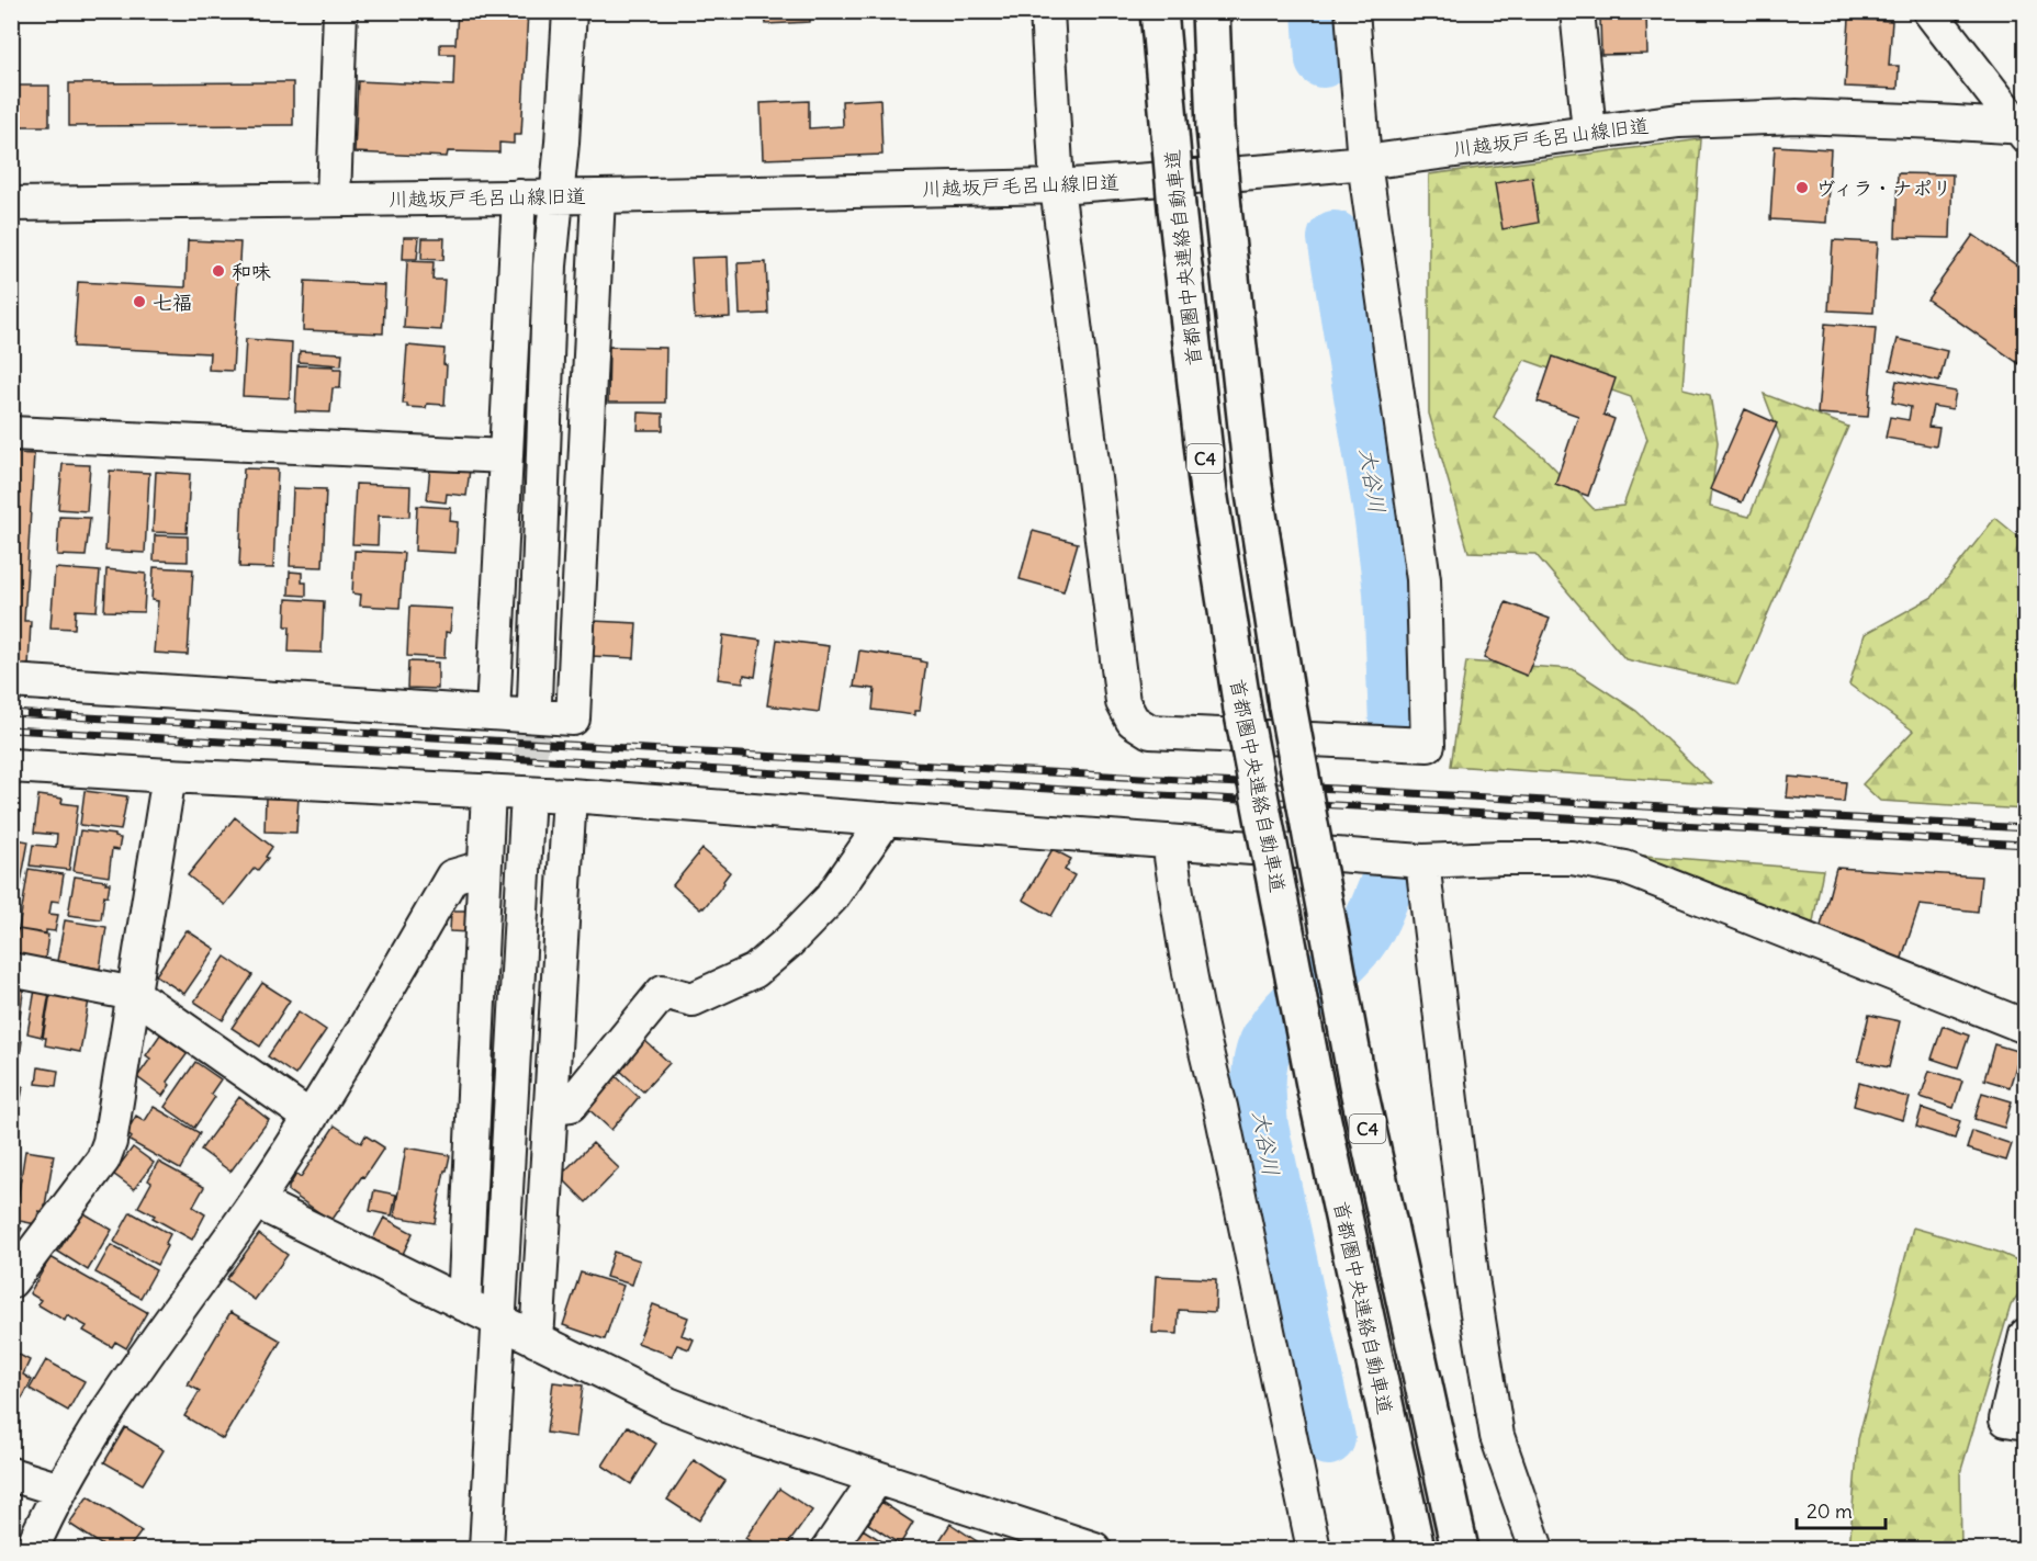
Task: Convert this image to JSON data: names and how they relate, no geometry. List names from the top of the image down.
{
  "streets": {
    "highway": ["首都圏中央連絡自動車道", "C4"],
    "street": ["川越坂戸毛呂山線旧道"]
  },
  "water": ["大谷川"],
  "places": ["ヴィラ・ナポリ", "和味", "七福"],
  "scale_bar": "20 m"
}
